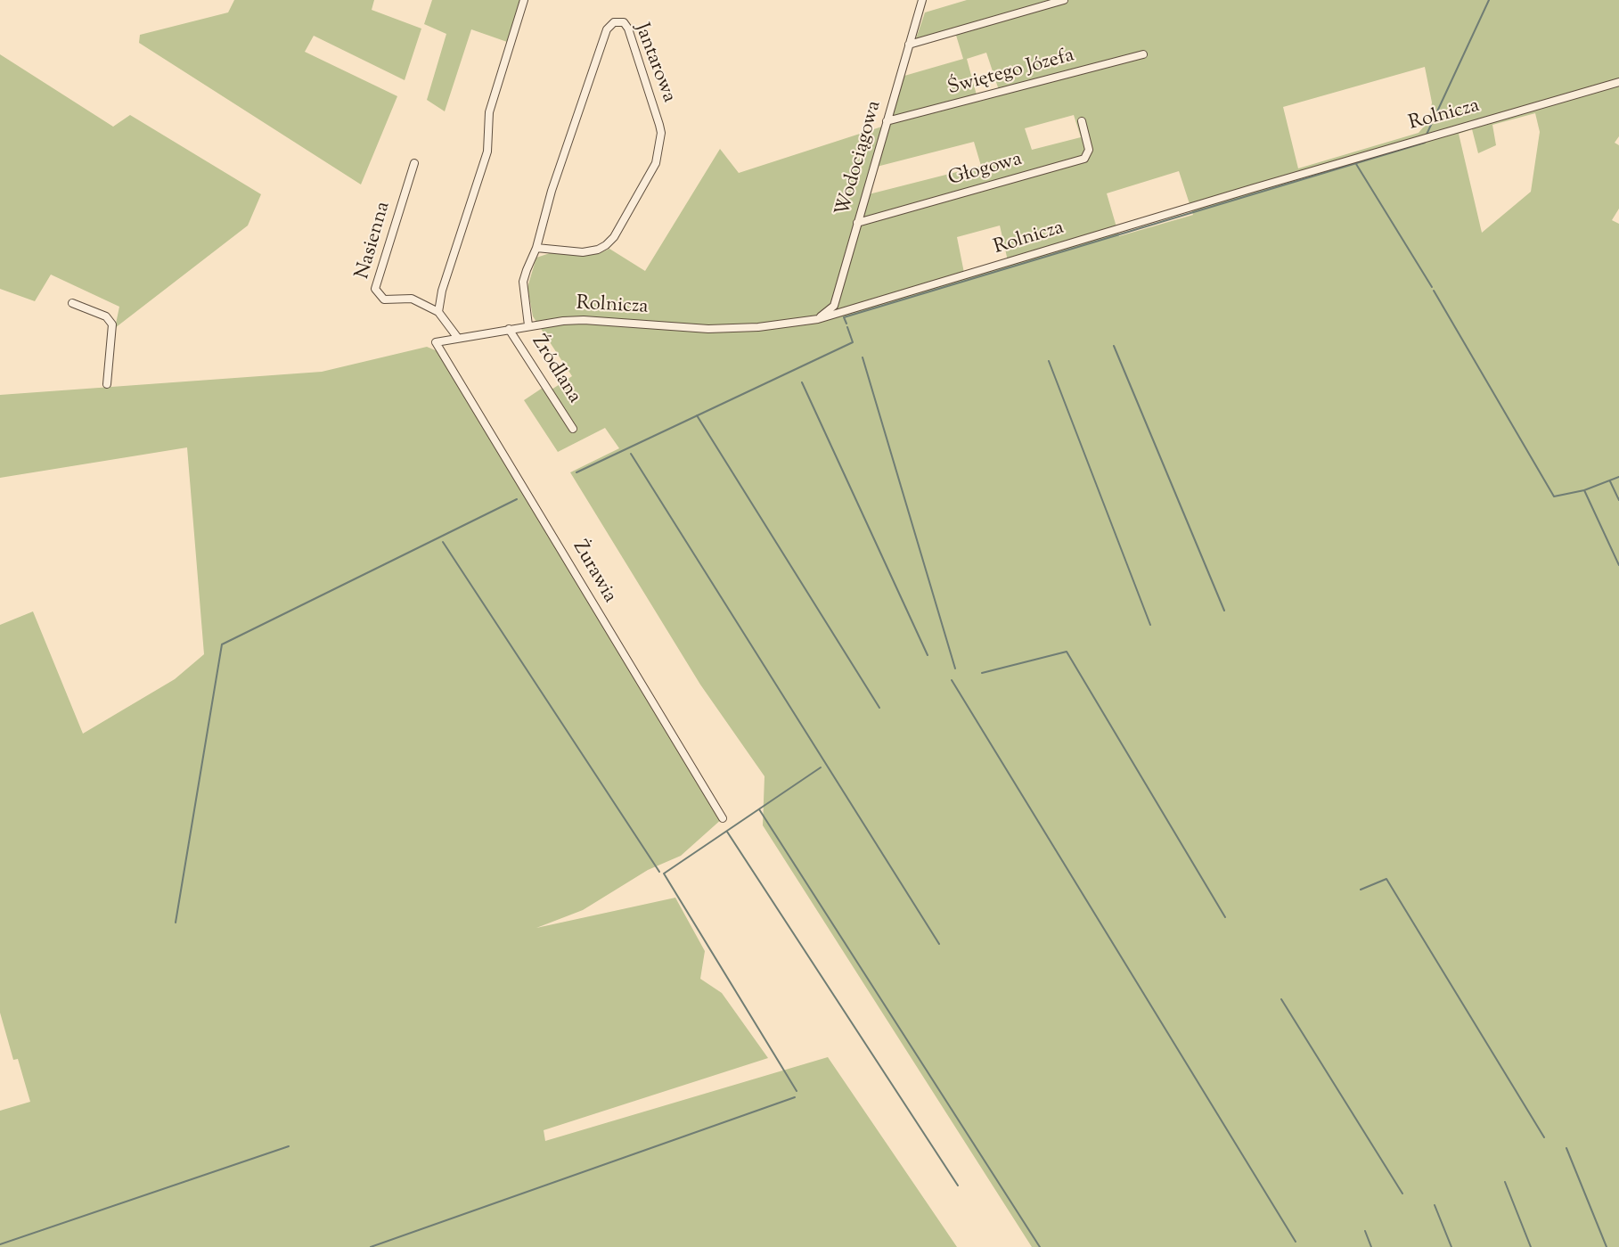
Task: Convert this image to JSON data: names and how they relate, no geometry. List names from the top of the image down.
{
  "streets": {
    "street": [
      "Jantarowa",
      "Świętego Józefa",
      "Rolnicza",
      "Wodociągowa",
      "Głogowa",
      "Nasienna",
      "Źródlana",
      "Żurawia"
    ]
  },
  "crossings": [
    ["Jantarowa", "Rolnicza"],
    ["Świętego Józefa", "Wodociągowa"],
    ["Rolnicza", "Wodociągowa"],
    ["Rolnicza", "Nasienna"],
    ["Rolnicza", "Źródlana"],
    ["Rolnicza", "Żurawia"],
    ["Wodociągowa", "Głogowa"]
  ]
}
